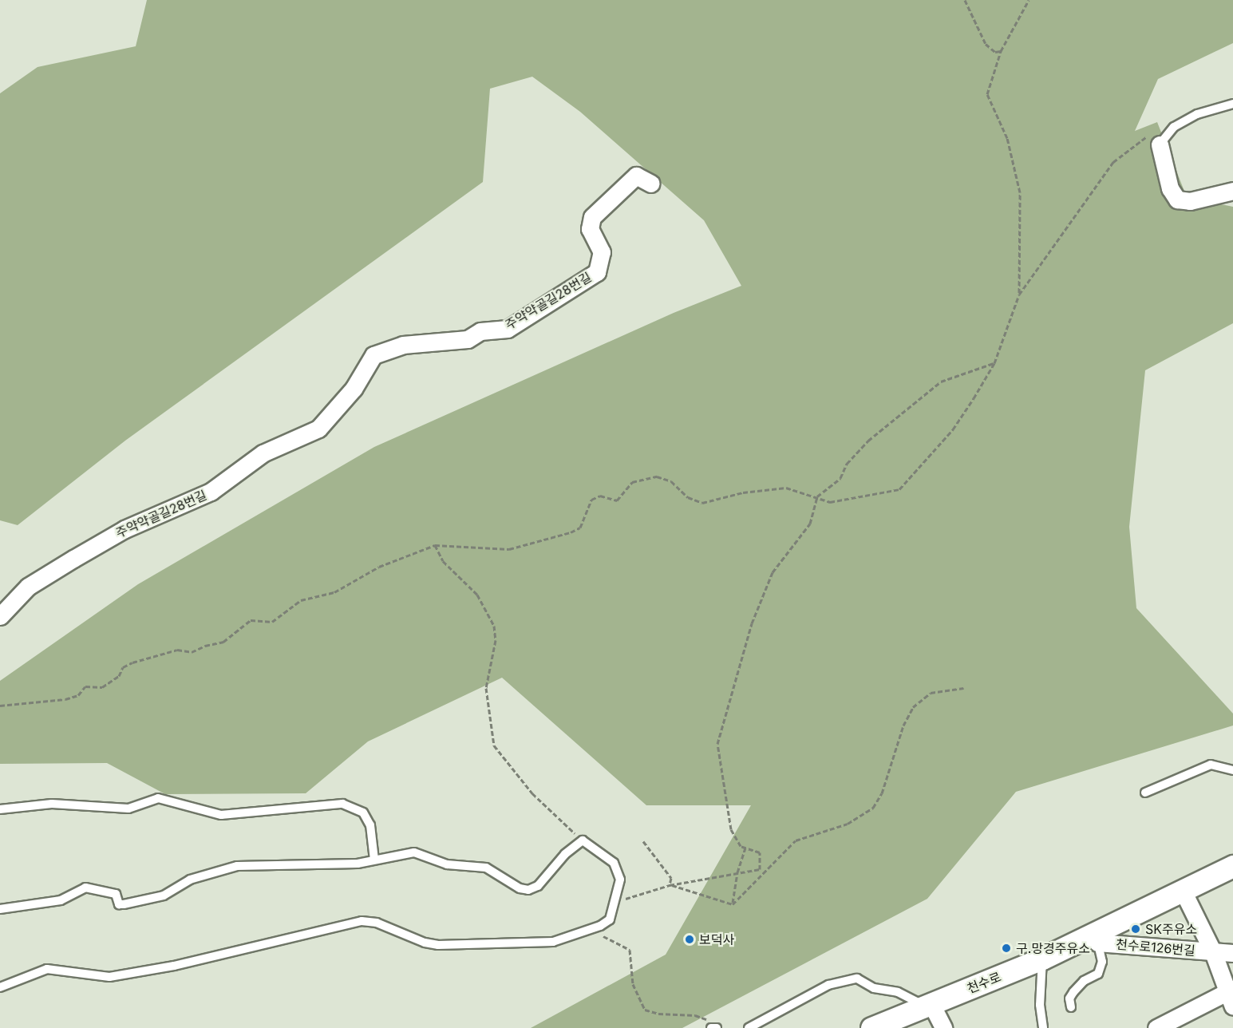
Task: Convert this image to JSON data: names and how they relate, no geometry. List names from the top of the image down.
{
  "streets": {
    "street": ["주약약골길28번길", "천수로126번길", "천수로"]
  },
  "crossings": [
    ["천수로126번길", "천수로"]
  ],
  "places": ["SK주유소", "보덕사", "구.망경주유소"]
}
